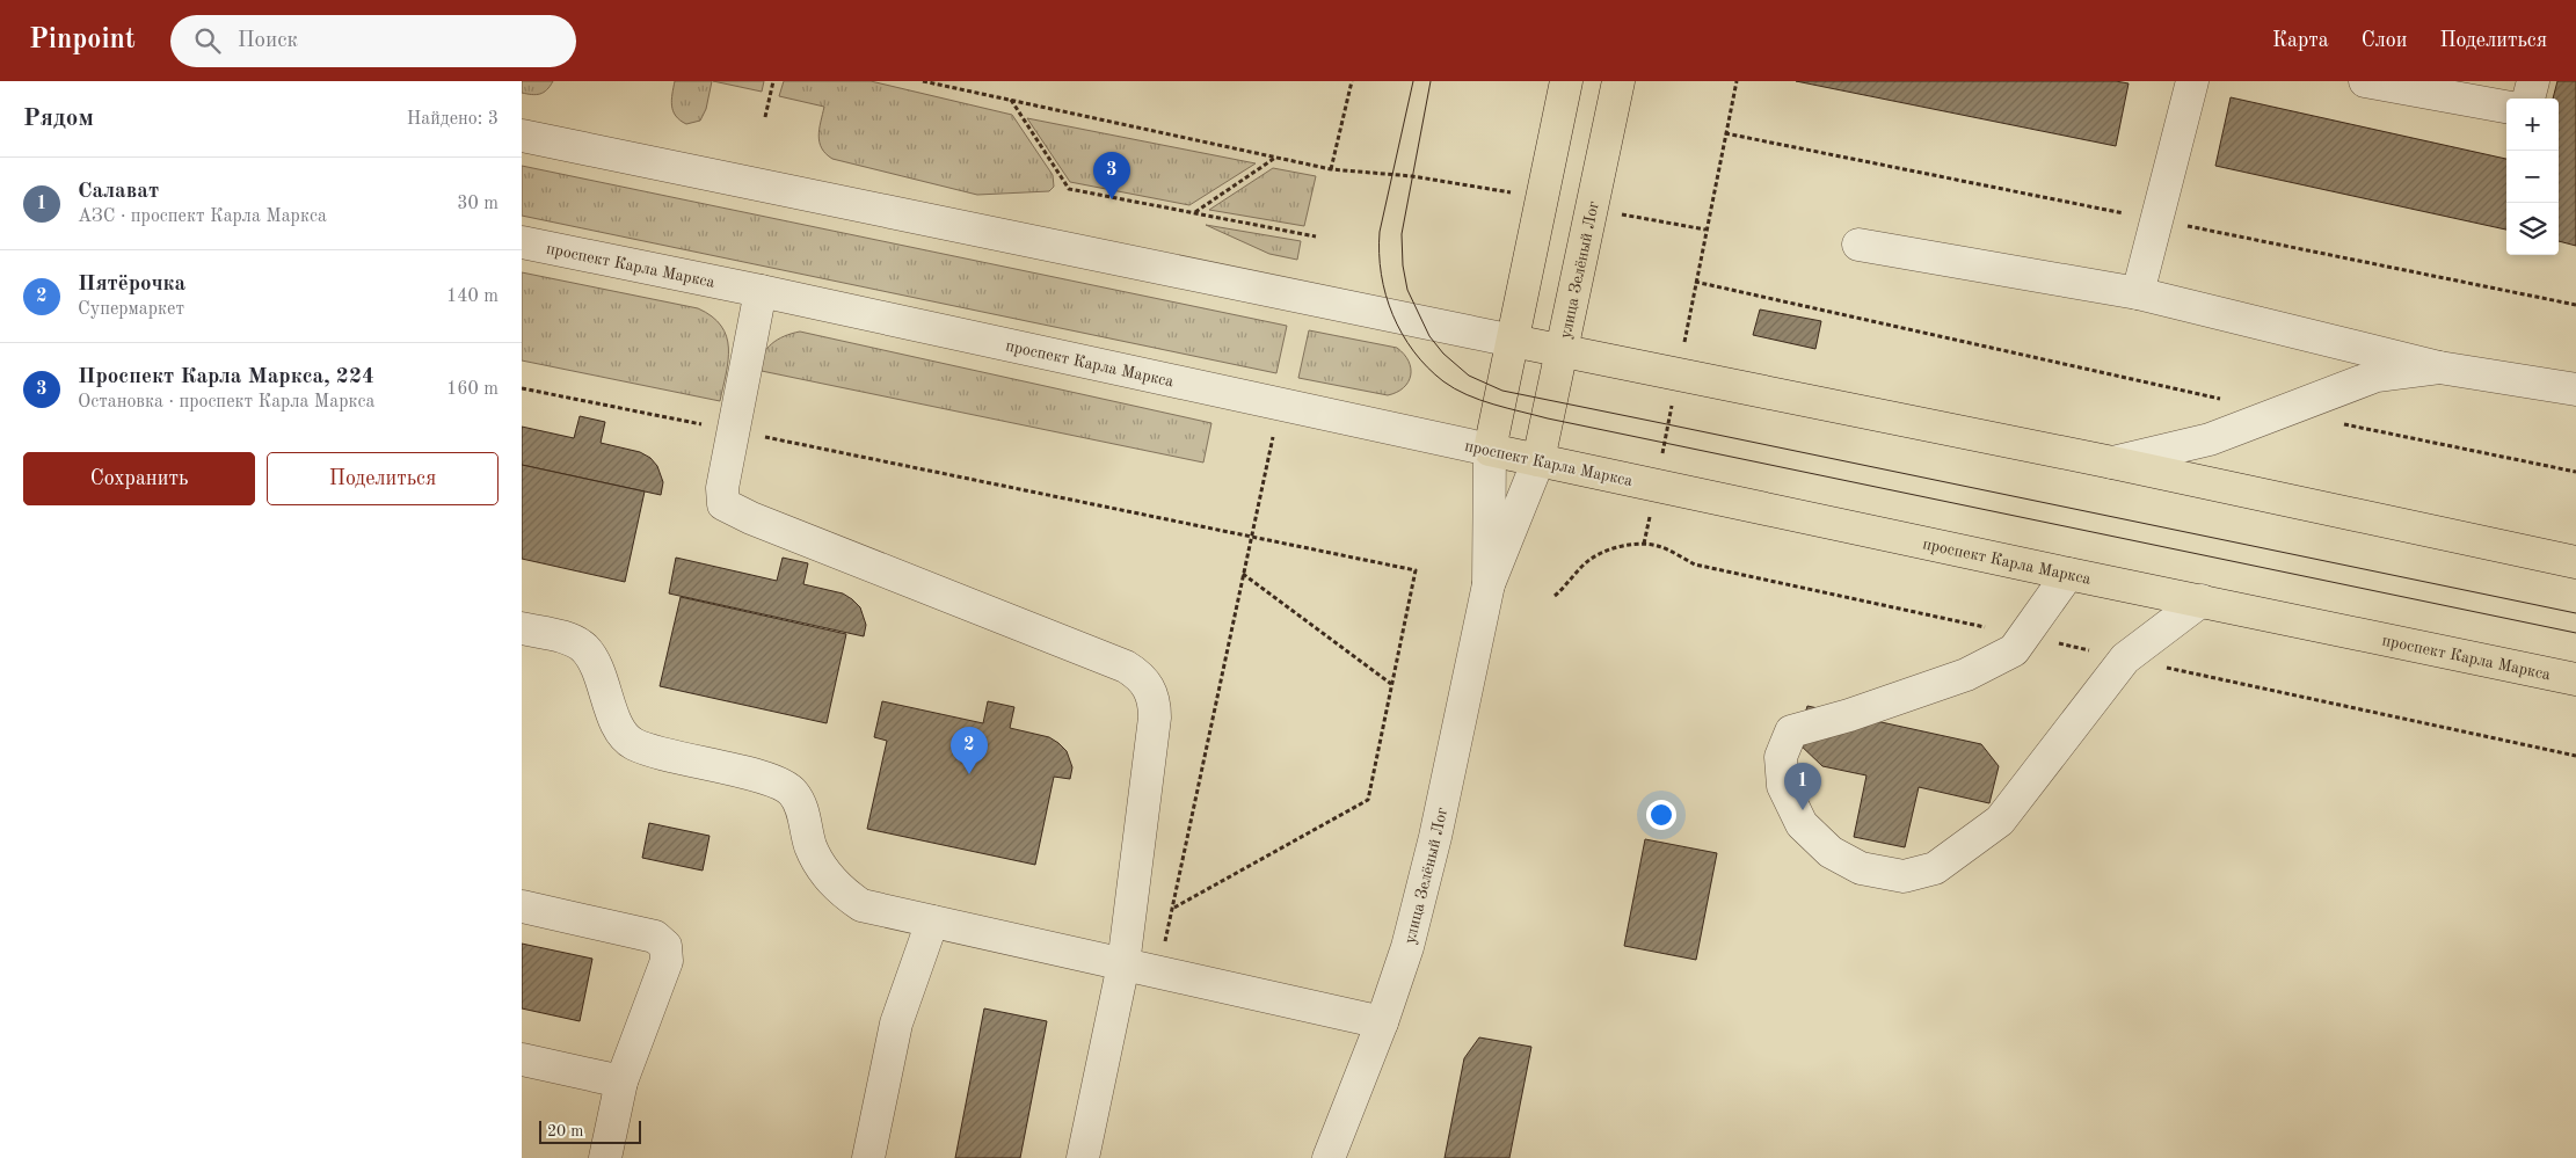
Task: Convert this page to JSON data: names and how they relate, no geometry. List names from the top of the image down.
{
  "streets": {
    "main road": ["проспект Карла Маркса", "улица Зелёный Лог"]
  },
  "crossings": [
    ["проспект Карла Маркса", "улица Зелёный Лог"]
  ],
  "scale_bar": "20 m",
  "page": {
    "header": "Pinpoint",
    "search": "Поиск",
    "nav": ["Карта", "Слои", "Поделиться"],
    "heading": ["Рядом", "Найдено: 3"],
    "map_buttons": ["+", "−"],
    "pins": ["3", "2", "1"],
    "list": [
      {
        "mark": "1",
        "name": "Салават",
        "note": "АЗС · проспект Карла Маркса",
        "value": "30 m"
      },
      {
        "mark": "2",
        "name": "Пятёрочка",
        "note": "Супермаркет",
        "value": "140 m"
      },
      {
        "mark": "3",
        "name": "Проспект Карла Маркса, 224",
        "note": "Остановка · проспект Карла Маркса",
        "value": "160 m"
      }
    ],
    "buttons": ["Сохранить", "Поделиться"],
    "scale": "20 m"
  }
}
